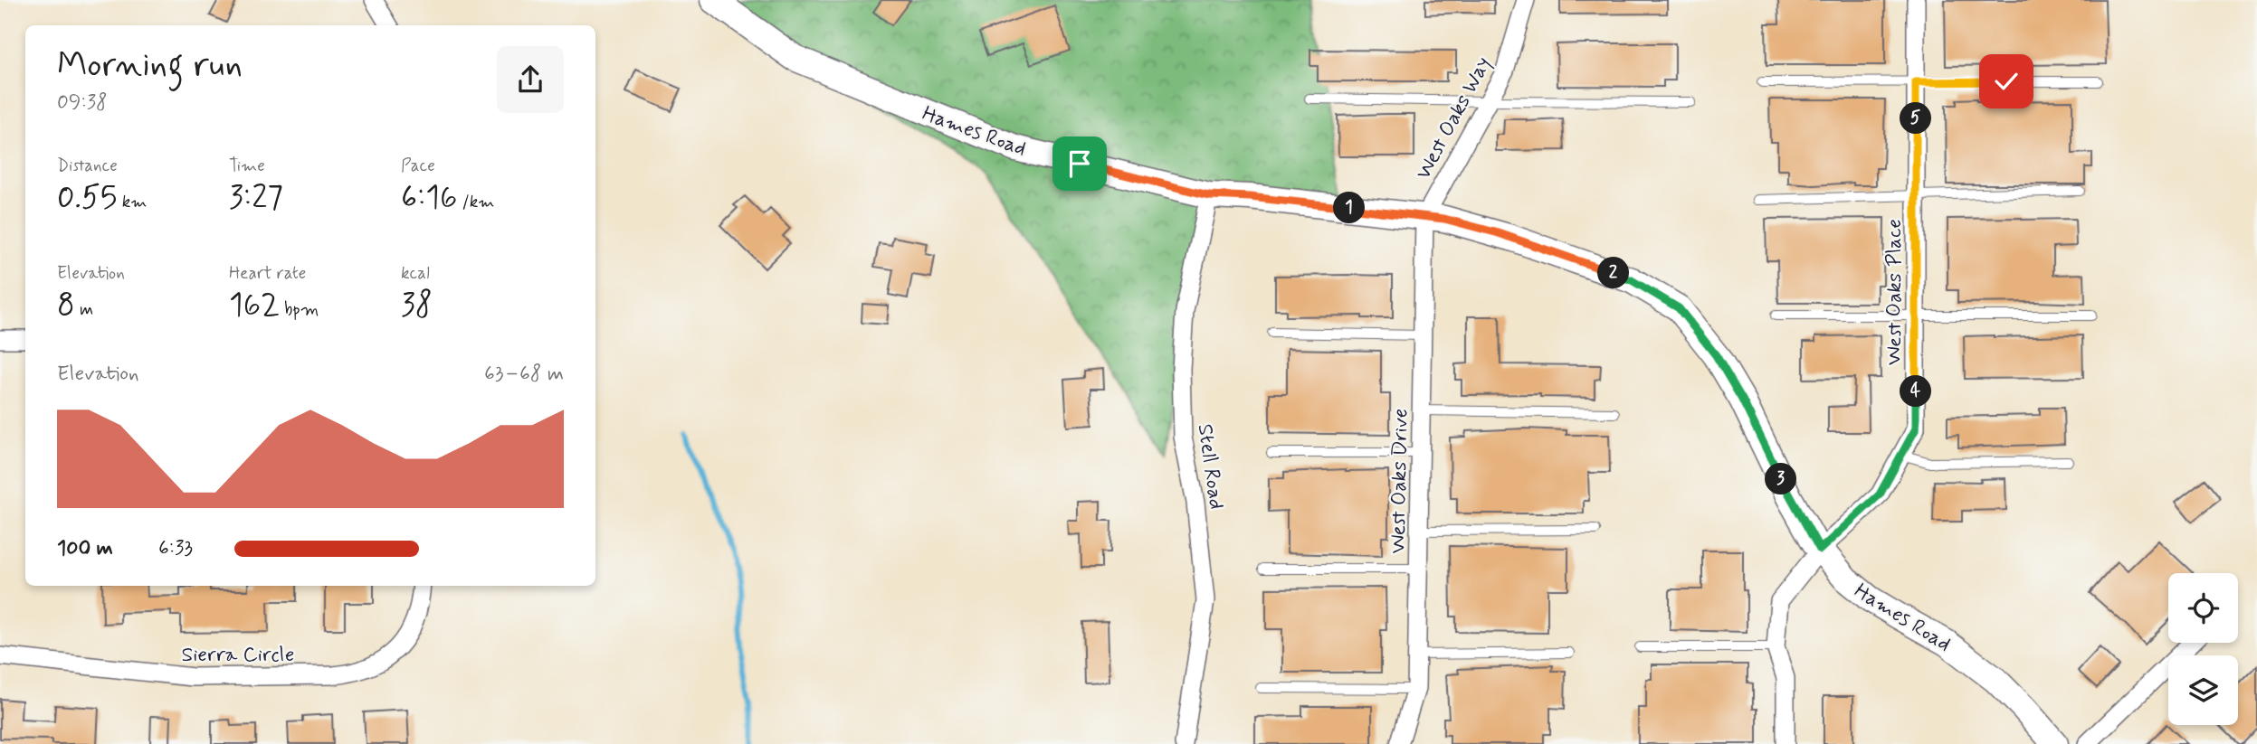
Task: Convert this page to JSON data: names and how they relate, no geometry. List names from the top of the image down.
{
  "streets": {
    "street": [
      "West Oaks Way",
      "Hames Road",
      "West Oaks Place",
      "Stell Road",
      "West Oaks Drive",
      "Sierra Circle"
    ]
  },
  "crossings": [
    ["West Oaks Way", "Hames Road"],
    ["West Oaks Way", "West Oaks Drive"],
    ["Hames Road", "West Oaks Place"],
    ["Hames Road", "Stell Road"],
    ["Hames Road", "West Oaks Drive"]
  ],
  "page": {
    "heading": ["Morning run", "09:38"],
    "pins": [
      "5",
      "1",
      "2",
      "4",
      "3"
    ],
    "stats": [
      ["Distance", "0.55 km"],
      ["Time", "3:27"],
      ["Pace", "6:16 /km"],
      ["Elevation", "8 m"],
      ["Heart rate", "162 bpm"],
      ["kcal", "38"]
    ],
    "chart": ["Elevation", "63–68 m"],
    "list": [
      {
        "name": "100 m",
        "note": "6:33"
      }
    ]
  }
}
